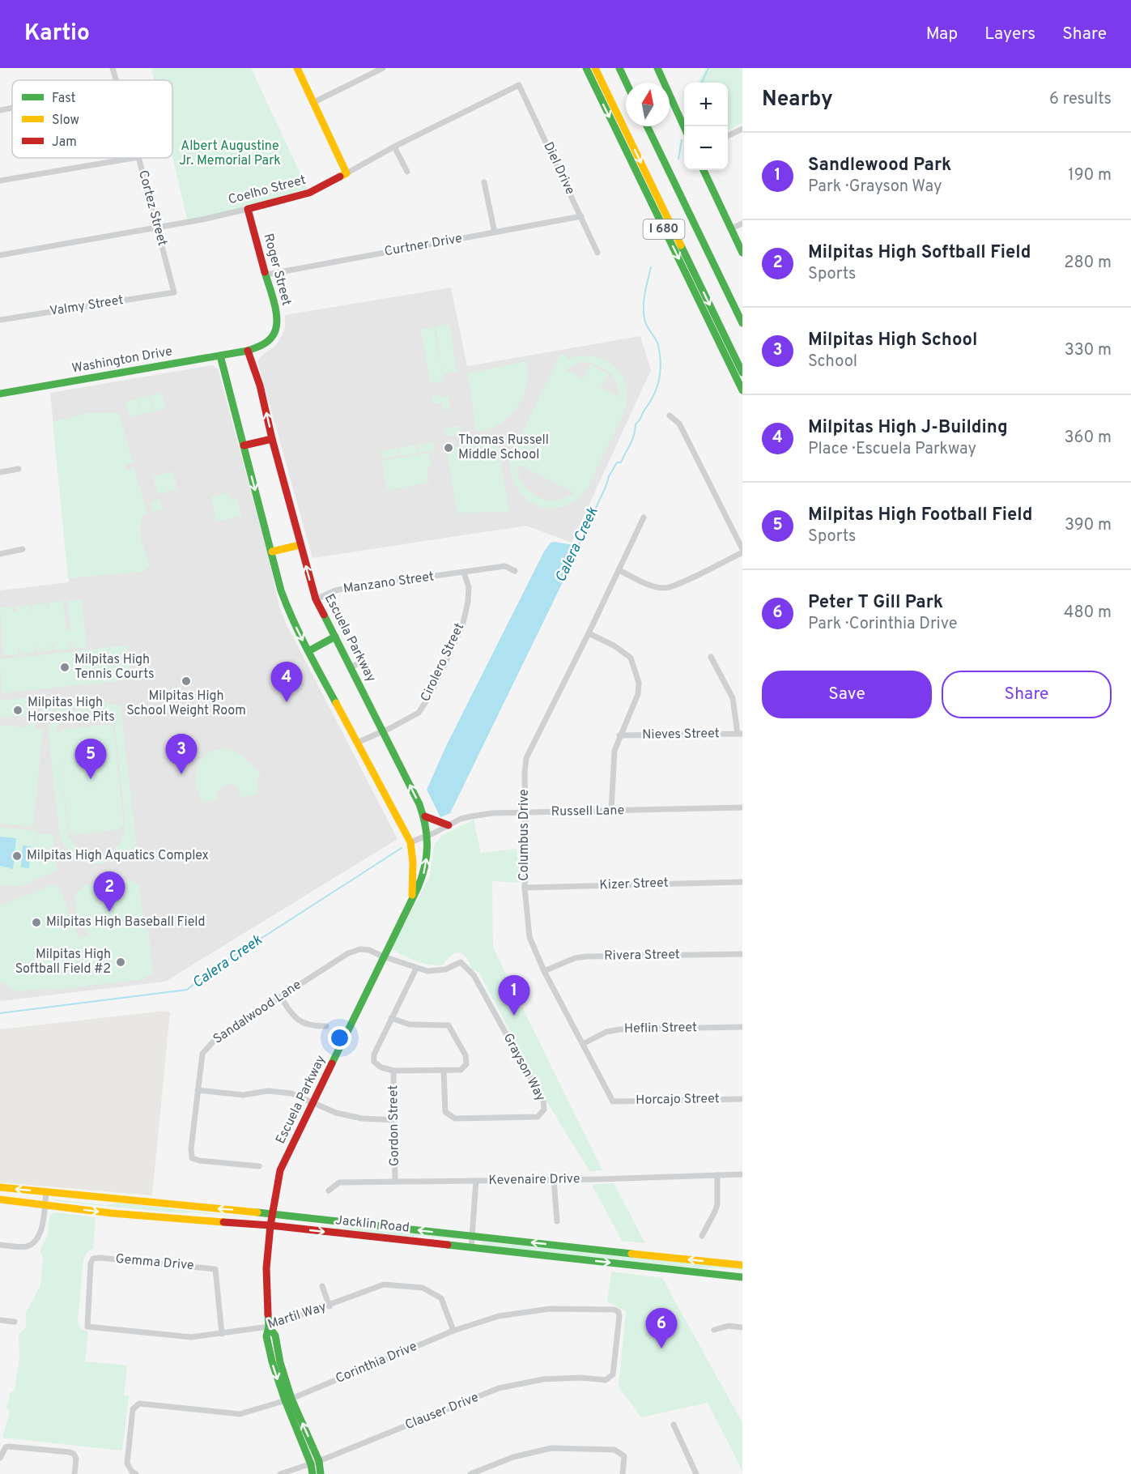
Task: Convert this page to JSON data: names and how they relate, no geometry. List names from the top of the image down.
{
  "streets": {
    "main road": [
      "Coelho Street",
      "I 680",
      "Roger Street",
      "Washington Drive",
      "Escuela Parkway",
      "Jacklin Road"
    ],
    "street": [
      "Diel Drive",
      "Cortez Street",
      "Curtner Drive",
      "Valmy Street",
      "Manzano Street",
      "Cirolero Street",
      "Nieves Street",
      "Russell Lane",
      "Columbus Drive",
      "Kizer Street",
      "Rivera Street",
      "Sandalwood Lane",
      "Heflin Street",
      "Grayson Way",
      "Horcajo Street",
      "Gordon Street",
      "Kevenaire Drive",
      "Gemma Drive",
      "Martil Way",
      "Corinthia Drive",
      "Clauser Drive"
    ]
  },
  "crossings": [
    ["Diel Drive", "Coelho Street"],
    ["Diel Drive", "Curtner Drive"],
    ["Coelho Street", "Cortez Street"],
    ["Coelho Street", "Roger Street"],
    ["Cortez Street", "Valmy Street"],
    ["Curtner Drive", "Roger Street"],
    ["Roger Street", "Washington Drive"],
    ["Roger Street", "Escuela Parkway"],
    ["Washington Drive", "Escuela Parkway"],
    ["Manzano Street", "Escuela Parkway"],
    ["Manzano Street", "Cirolero Street"],
    ["Escuela Parkway", "Cirolero Street"],
    ["Escuela Parkway", "Russell Lane"],
    ["Escuela Parkway", "Sandalwood Lane"],
    ["Escuela Parkway", "Jacklin Road"],
    ["Escuela Parkway", "Martil Way"],
    ["Escuela Parkway", "Corinthia Drive"],
    ["Escuela Parkway", "Clauser Drive"],
    ["Russell Lane", "Columbus Drive"],
    ["Columbus Drive", "Kizer Street"],
    ["Columbus Drive", "Rivera Street"],
    ["Columbus Drive", "Heflin Street"],
    ["Columbus Drive", "Horcajo Street"],
    ["Sandalwood Lane", "Grayson Way"],
    ["Gordon Street", "Kevenaire Drive"],
    ["Gemma Drive", "Martil Way"],
    ["Martil Way", "Corinthia Drive"],
    ["Corinthia Drive", "Clauser Drive"]
  ],
  "water": ["Calera Creek"],
  "parks": ["Albert Augustine Jr. Memorial Park"],
  "places": [
    "Thomas Russell Middle School",
    "Milpitas High Tennis Courts",
    "Milpitas High School Weight Room",
    "Milpitas High Horseshoe Pits",
    "Milpitas High Aquatics Complex",
    "Milpitas High Baseball Field",
    "Milpitas High Softball Field #2"
  ],
  "legend": ["Fast", "Slow", "Jam"],
  "north": "top",
  "page": {
    "header": "Kartio",
    "nav": ["Map", "Layers", "Share"],
    "heading": ["Nearby", "6 results"],
    "map_buttons": ["+", "−"],
    "list": [
      {
        "mark": "1",
        "name": "Sandlewood Park",
        "note": "Park · Grayson Way",
        "value": "190 m"
      },
      {
        "mark": "2",
        "name": "Milpitas High Softball Field",
        "note": "Sports",
        "value": "280 m"
      },
      {
        "mark": "3",
        "name": "Milpitas High School",
        "note": "School",
        "value": "330 m"
      },
      {
        "mark": "4",
        "name": "Milpitas High J-Building",
        "note": "Place · Escuela Parkway",
        "value": "360 m"
      },
      {
        "mark": "5",
        "name": "Milpitas High Football Field",
        "note": "Sports",
        "value": "390 m"
      },
      {
        "mark": "6",
        "name": "Peter T Gill Park",
        "note": "Park · Corinthia Drive",
        "value": "480 m"
      }
    ],
    "buttons": ["Save", "Share"],
    "pins": [
      "4",
      "3",
      "5",
      "2",
      "1",
      "6"
    ]
  }
}
